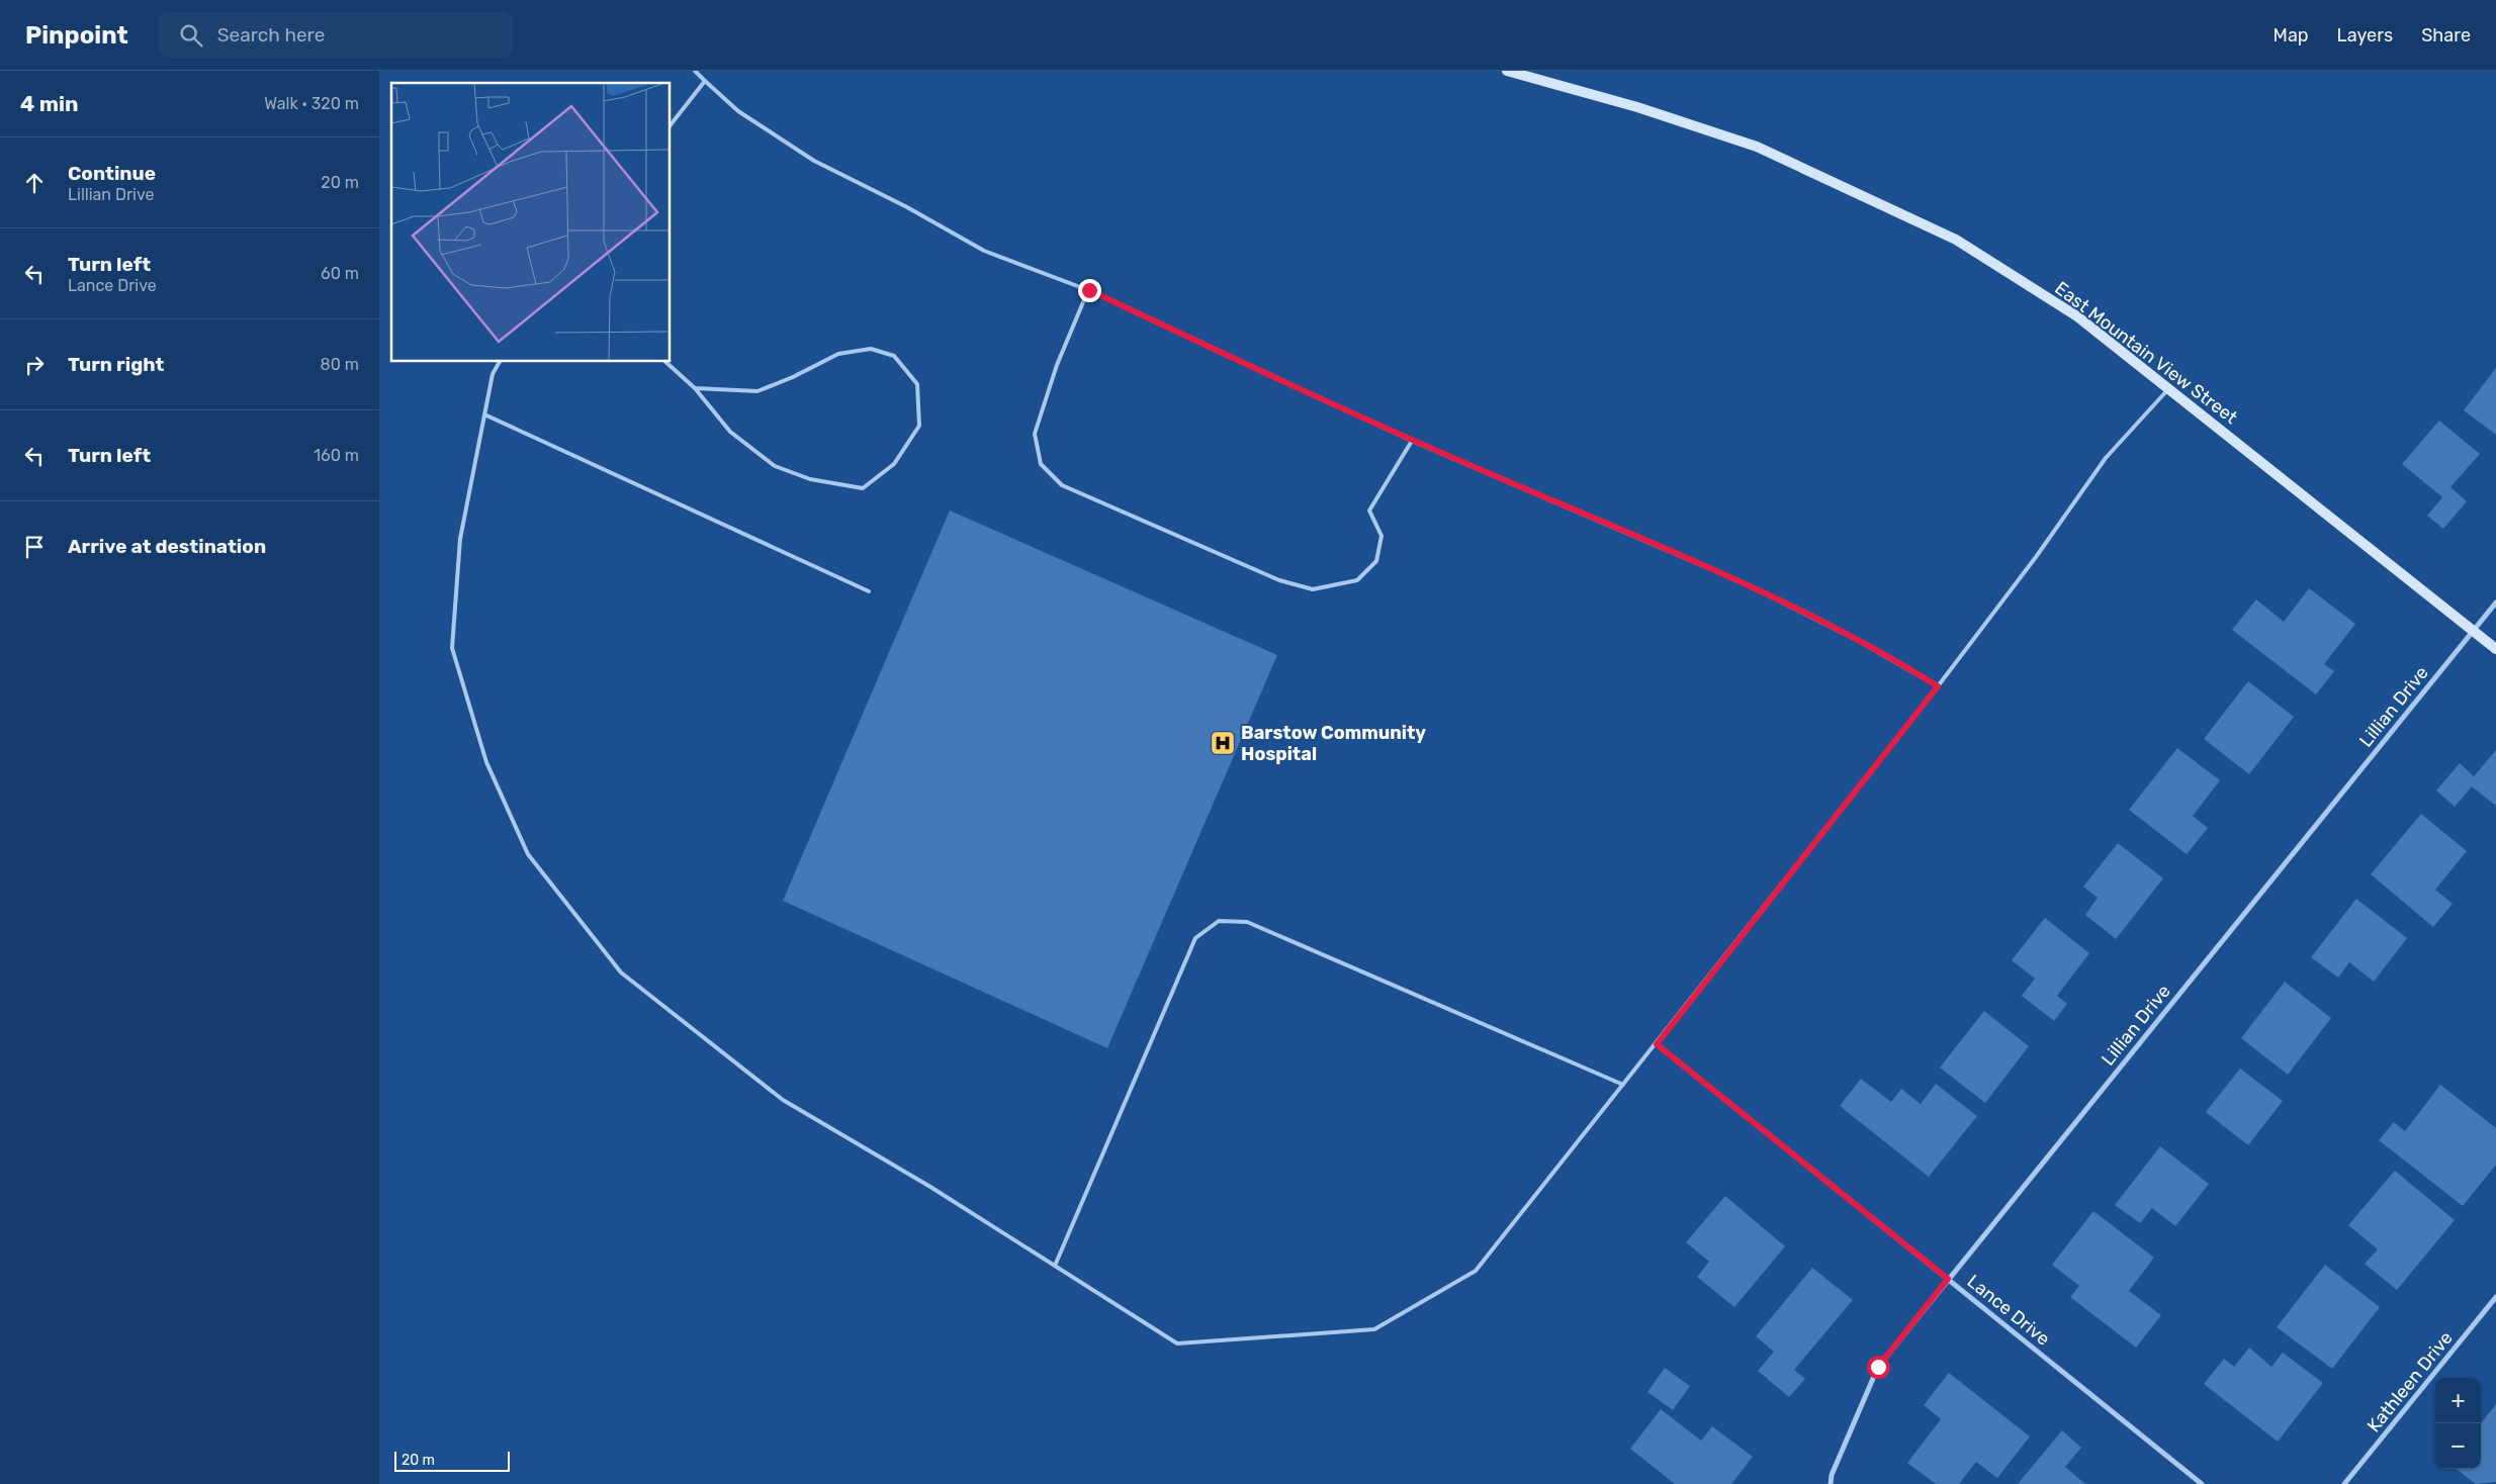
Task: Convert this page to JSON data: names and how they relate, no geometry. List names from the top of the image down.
{
  "streets": {
    "main road": ["East Mountain View Street"],
    "street": ["Lillian Drive", "Lance Drive", "Kathleen Drive"]
  },
  "crossings": [
    ["East Mountain View Street", "Lillian Drive"],
    ["Lillian Drive", "Lance Drive"]
  ],
  "places": {
    "hospital": ["Barstow Community Hospital"]
  },
  "scale_bar": "20 m",
  "page": {
    "header": "Pinpoint",
    "search": "Search here",
    "nav": ["Map", "Layers", "Share"],
    "heading": ["4 min", "Walk · 320 m"],
    "list": [
      ["Continue", "Lillian Drive", "20 m"],
      ["Turn left", "Lance Drive", "60 m"],
      ["Turn right", "80 m"],
      ["Turn left", "160 m"],
      "Arrive at destination"
    ],
    "map_buttons": ["+", "−"],
    "scale": "20 m"
  }
}
